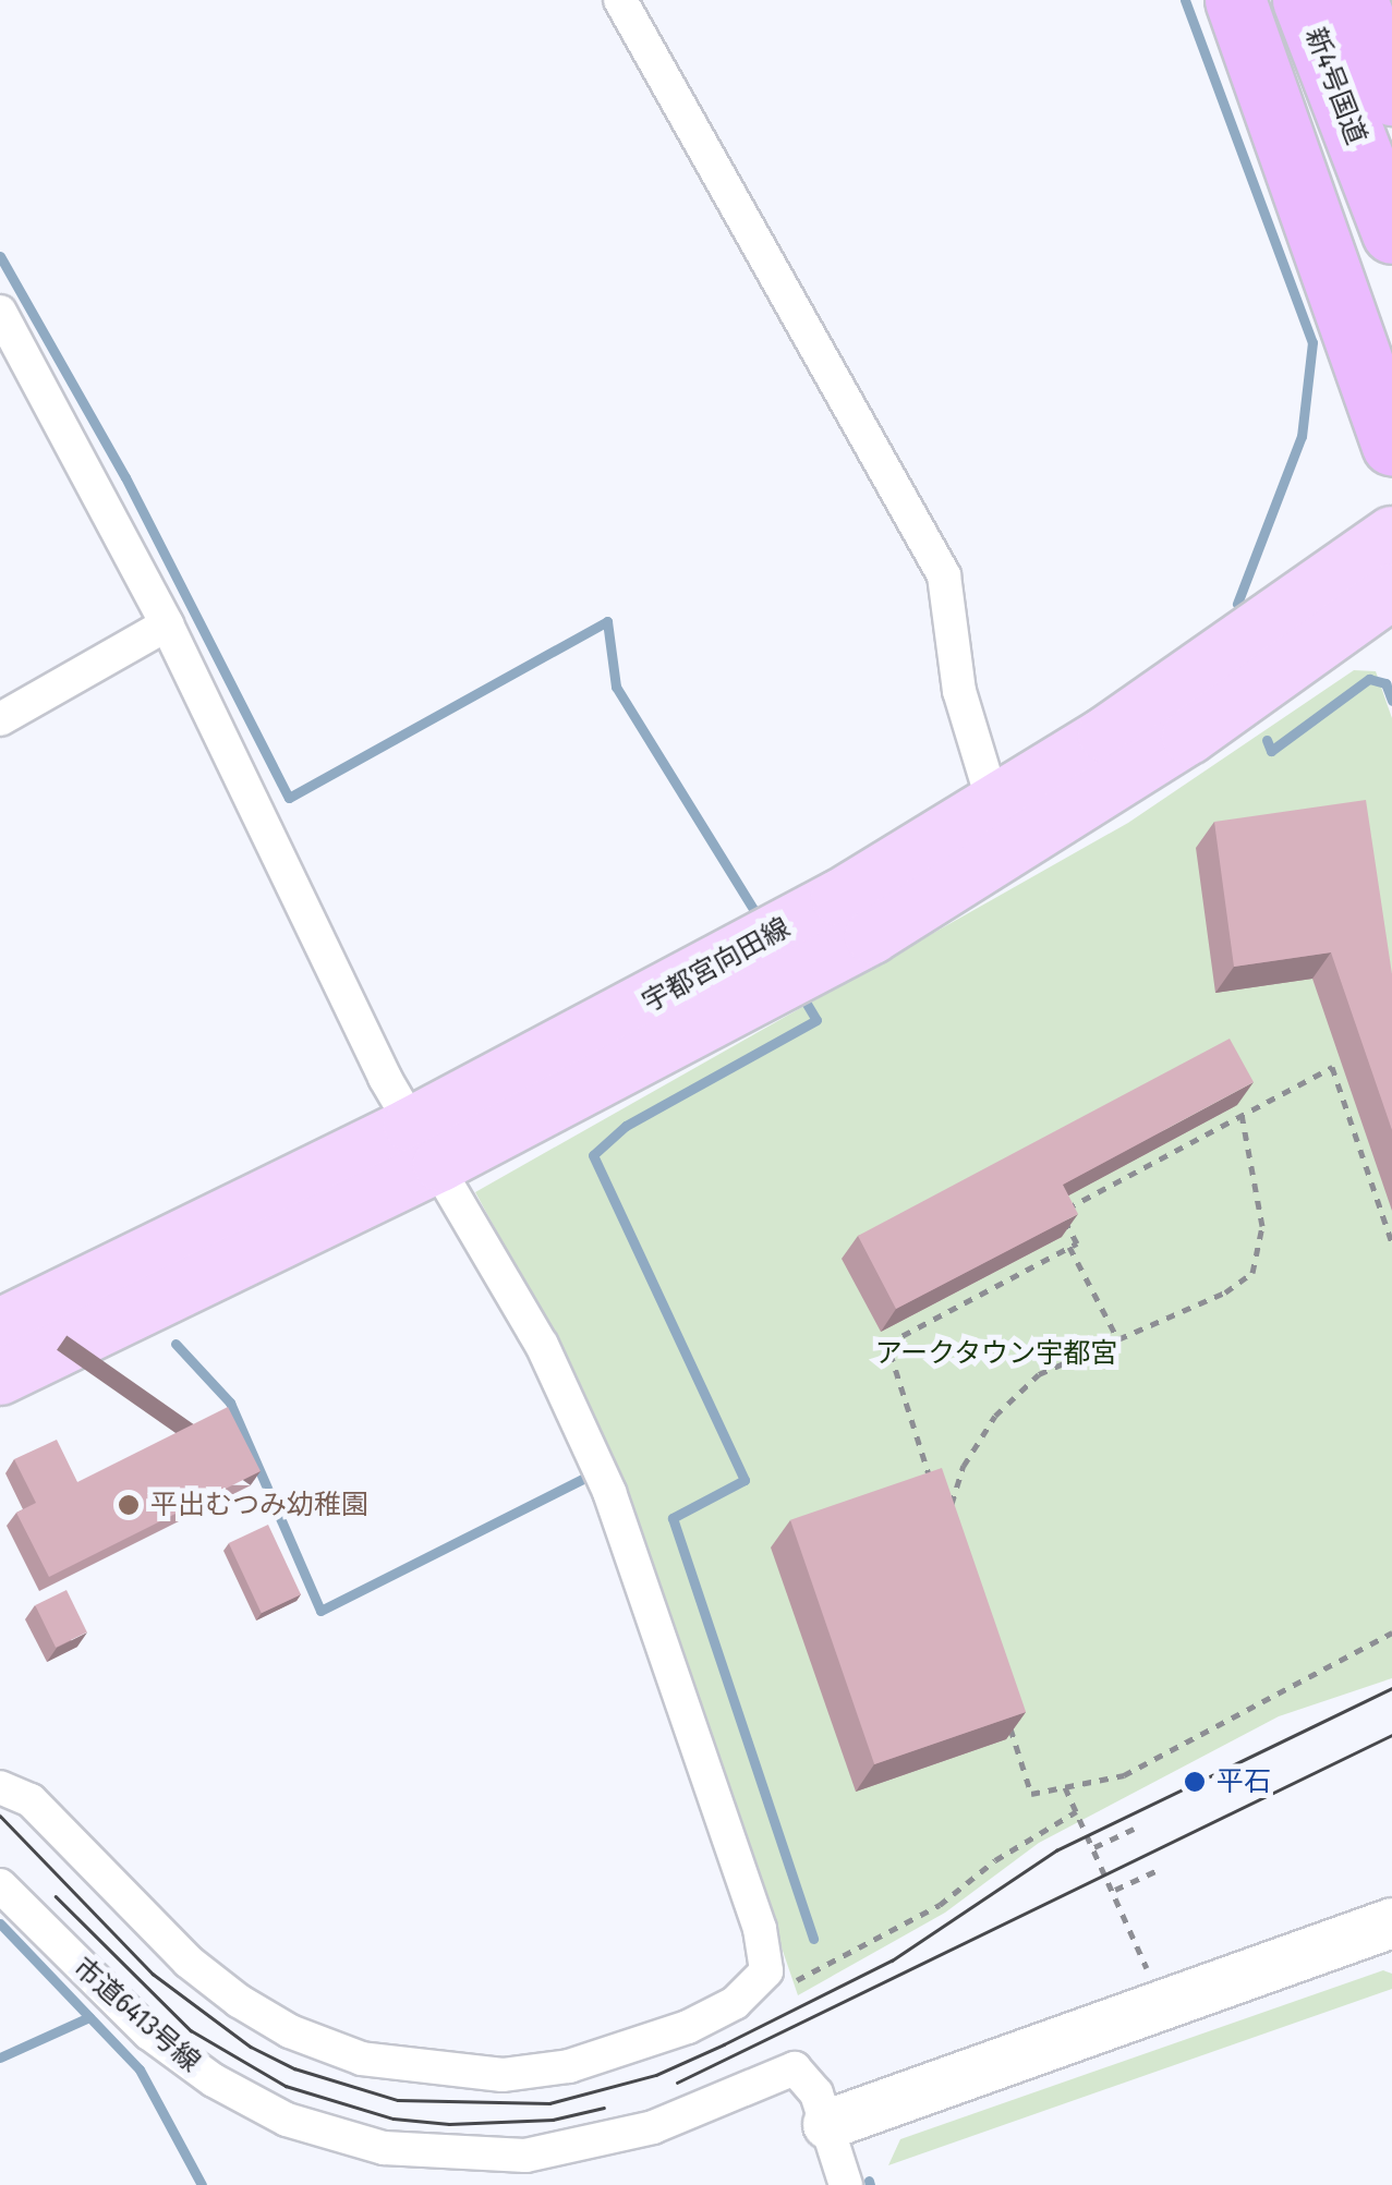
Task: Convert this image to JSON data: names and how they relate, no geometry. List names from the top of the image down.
{
  "streets": {
    "highway": ["新4号国道"],
    "main road": ["宇都宮向田線"],
    "street": ["市道6413号線"]
  },
  "parks": ["アークタウン宇都宮"],
  "places": ["平出むつみ幼稚園", "平石"]
}
